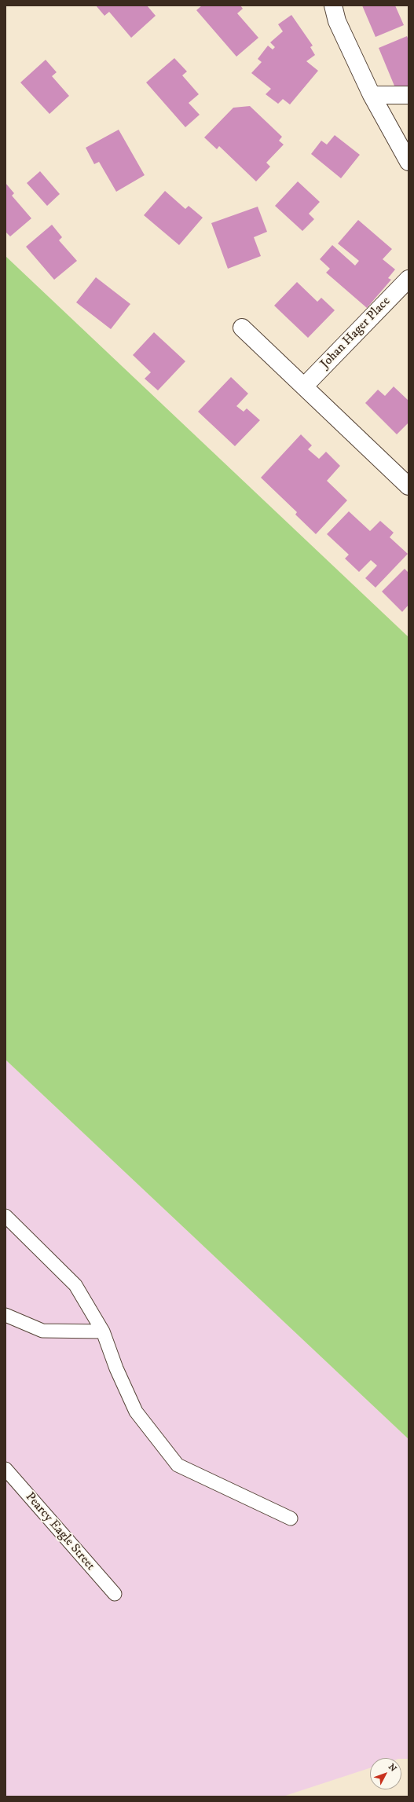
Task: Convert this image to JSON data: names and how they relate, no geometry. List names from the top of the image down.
{
  "streets": {
    "street": ["Johan Hager Place"],
    "lane": ["Pearcy Eagle Street"]
  },
  "north": "top right"
}
